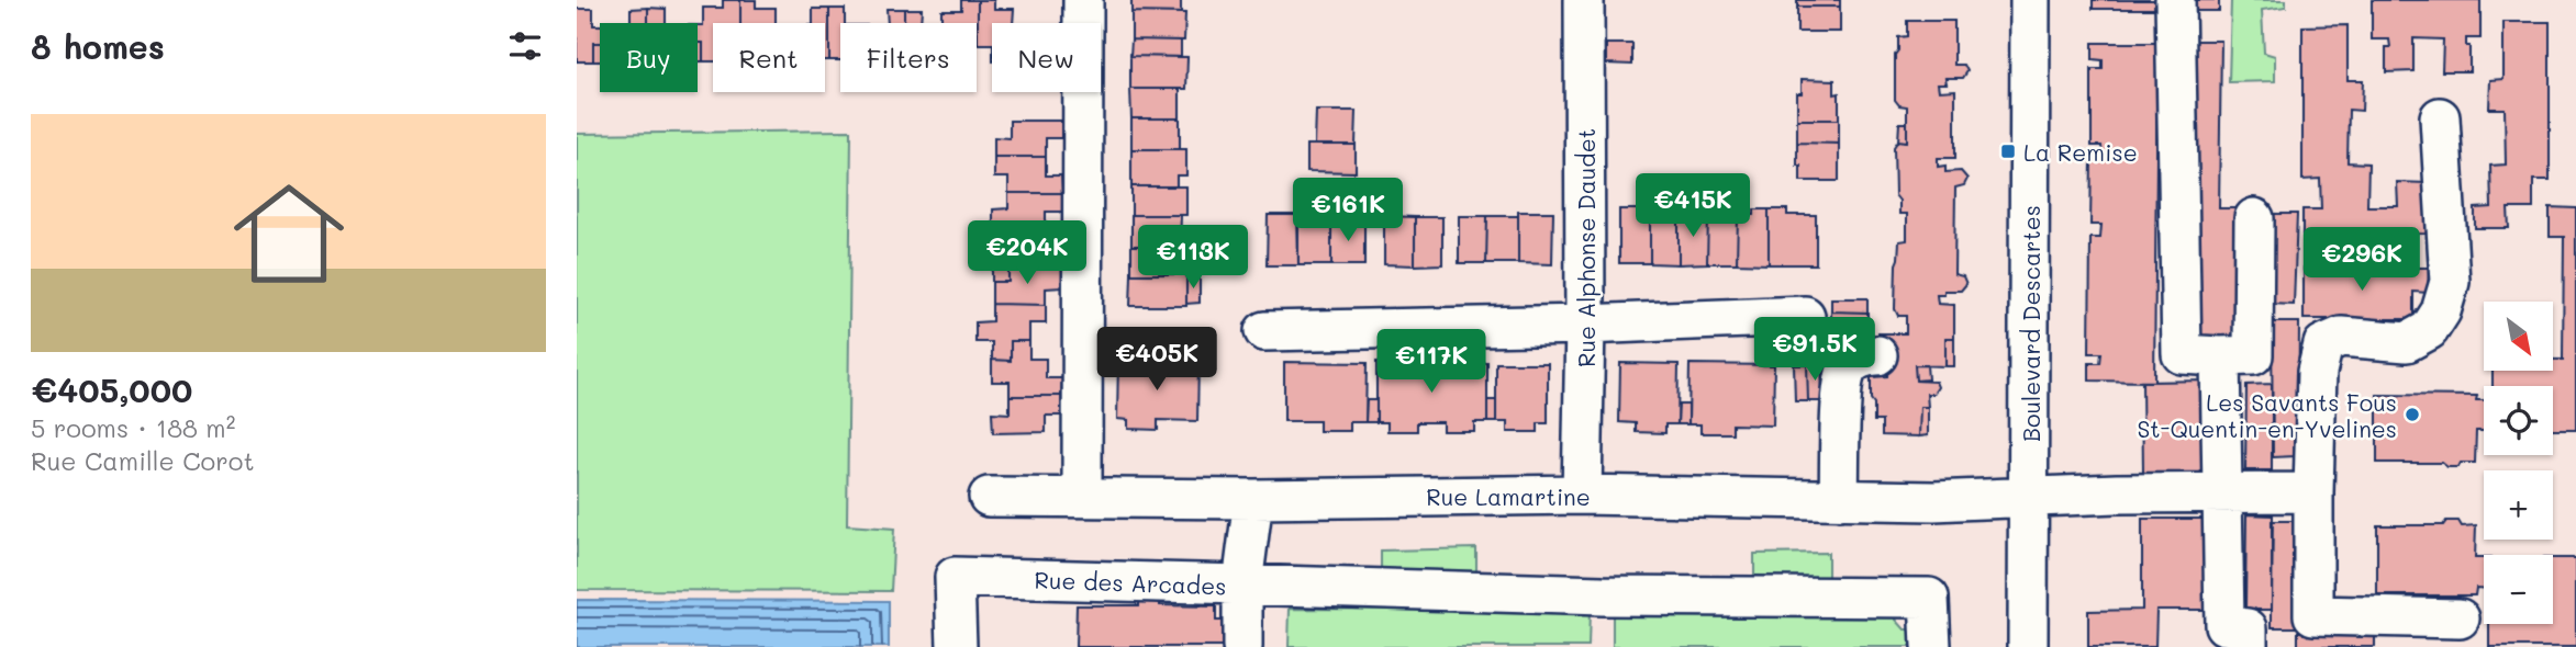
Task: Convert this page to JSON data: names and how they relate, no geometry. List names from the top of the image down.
{
  "streets": {
    "street": [
      "Rue Alphonse Daudet",
      "Boulevard Descartes",
      "Rue Lamartine",
      "Rue des Arcades"
    ]
  },
  "crossings": [
    ["Rue Alphonse Daudet", "Rue Lamartine"],
    ["Boulevard Descartes", "Rue Lamartine"]
  ],
  "places": {
    "transit": ["La Remise"],
    "other": ["Les Savants Fous St-Quentin-en-Yvelines"]
  },
  "north": "bottom right",
  "page": {
    "heading": "8 homes",
    "chip": [
      "Buy",
      "Rent",
      "Filters",
      "New"
    ],
    "list": [
      {
        "name": "€405,000",
        "note": "5 rooms · 188 m² · Rue Camille Corot"
      }
    ],
    "price": [
      "€415K",
      "€161K",
      "€204K",
      "€113K",
      "€296K",
      "€91.5K",
      "€405K",
      "€117K"
    ],
    "map_buttons": ["+", "−"]
  }
}
